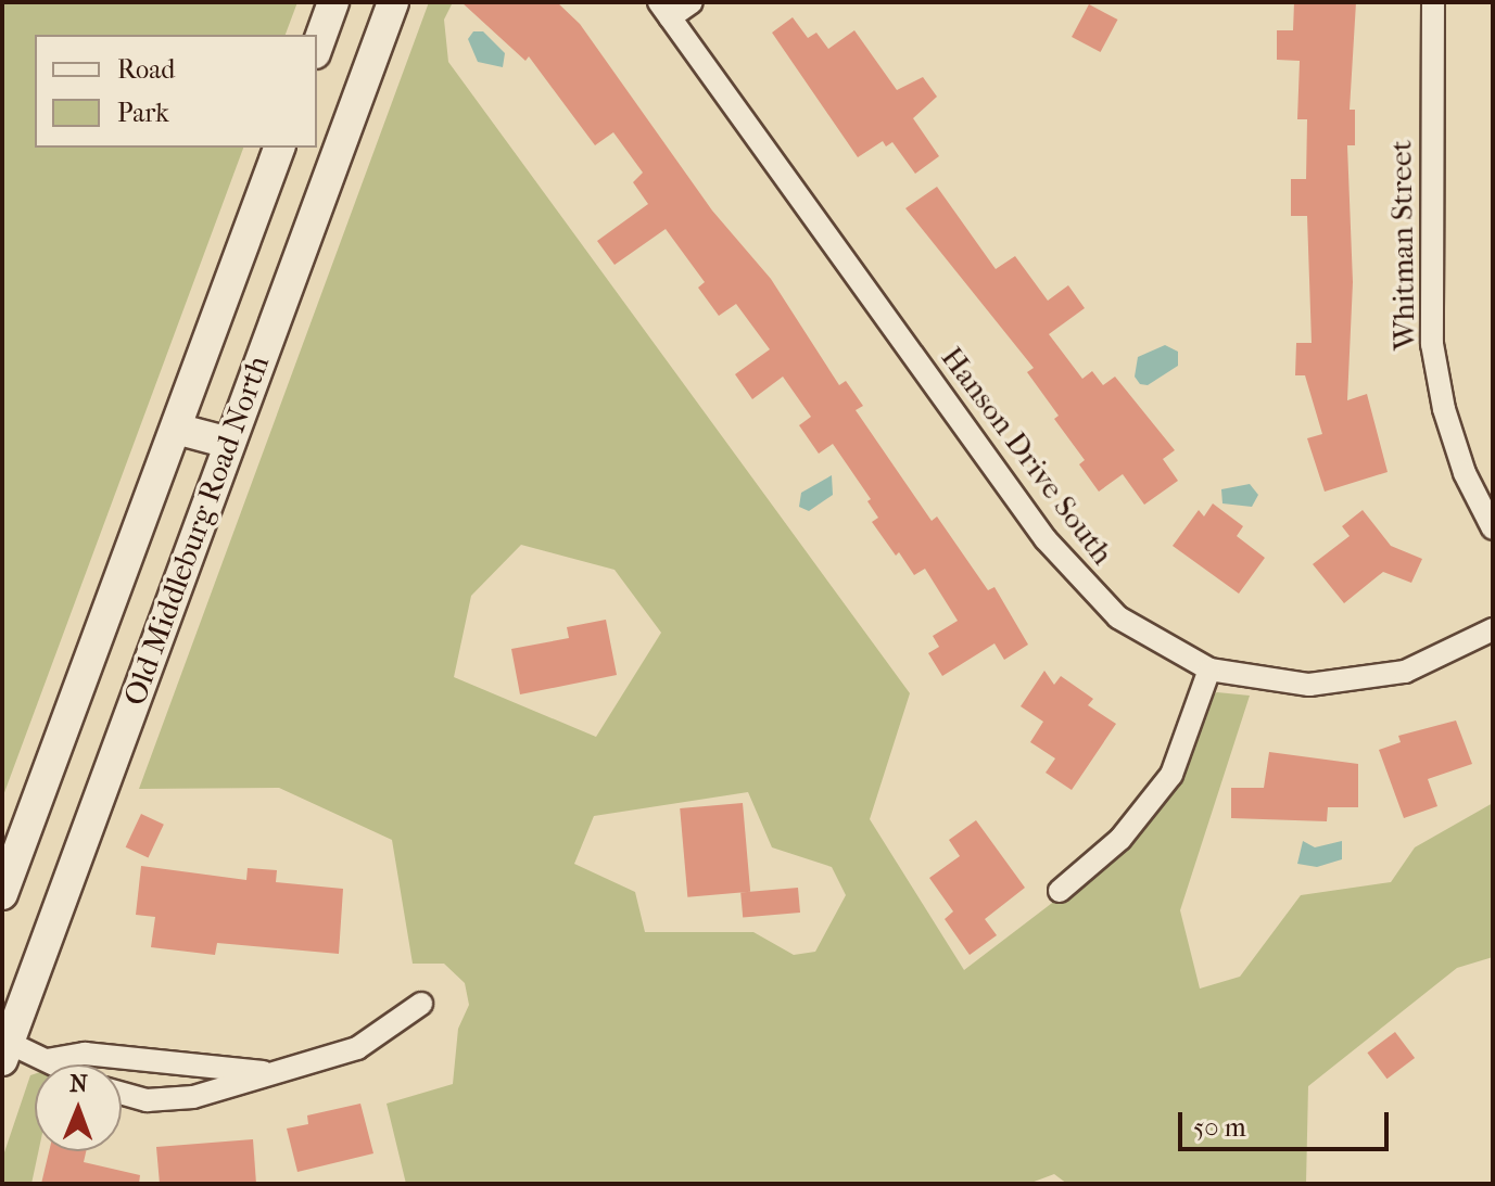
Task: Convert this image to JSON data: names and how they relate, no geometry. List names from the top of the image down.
{
  "streets": {
    "main road": ["Old Middleburg Road North"],
    "street": ["Whitman Street", "Hanson Drive South"]
  },
  "legend": ["Road", "Park"],
  "scale_bar": "50 m",
  "north": "top"
}
